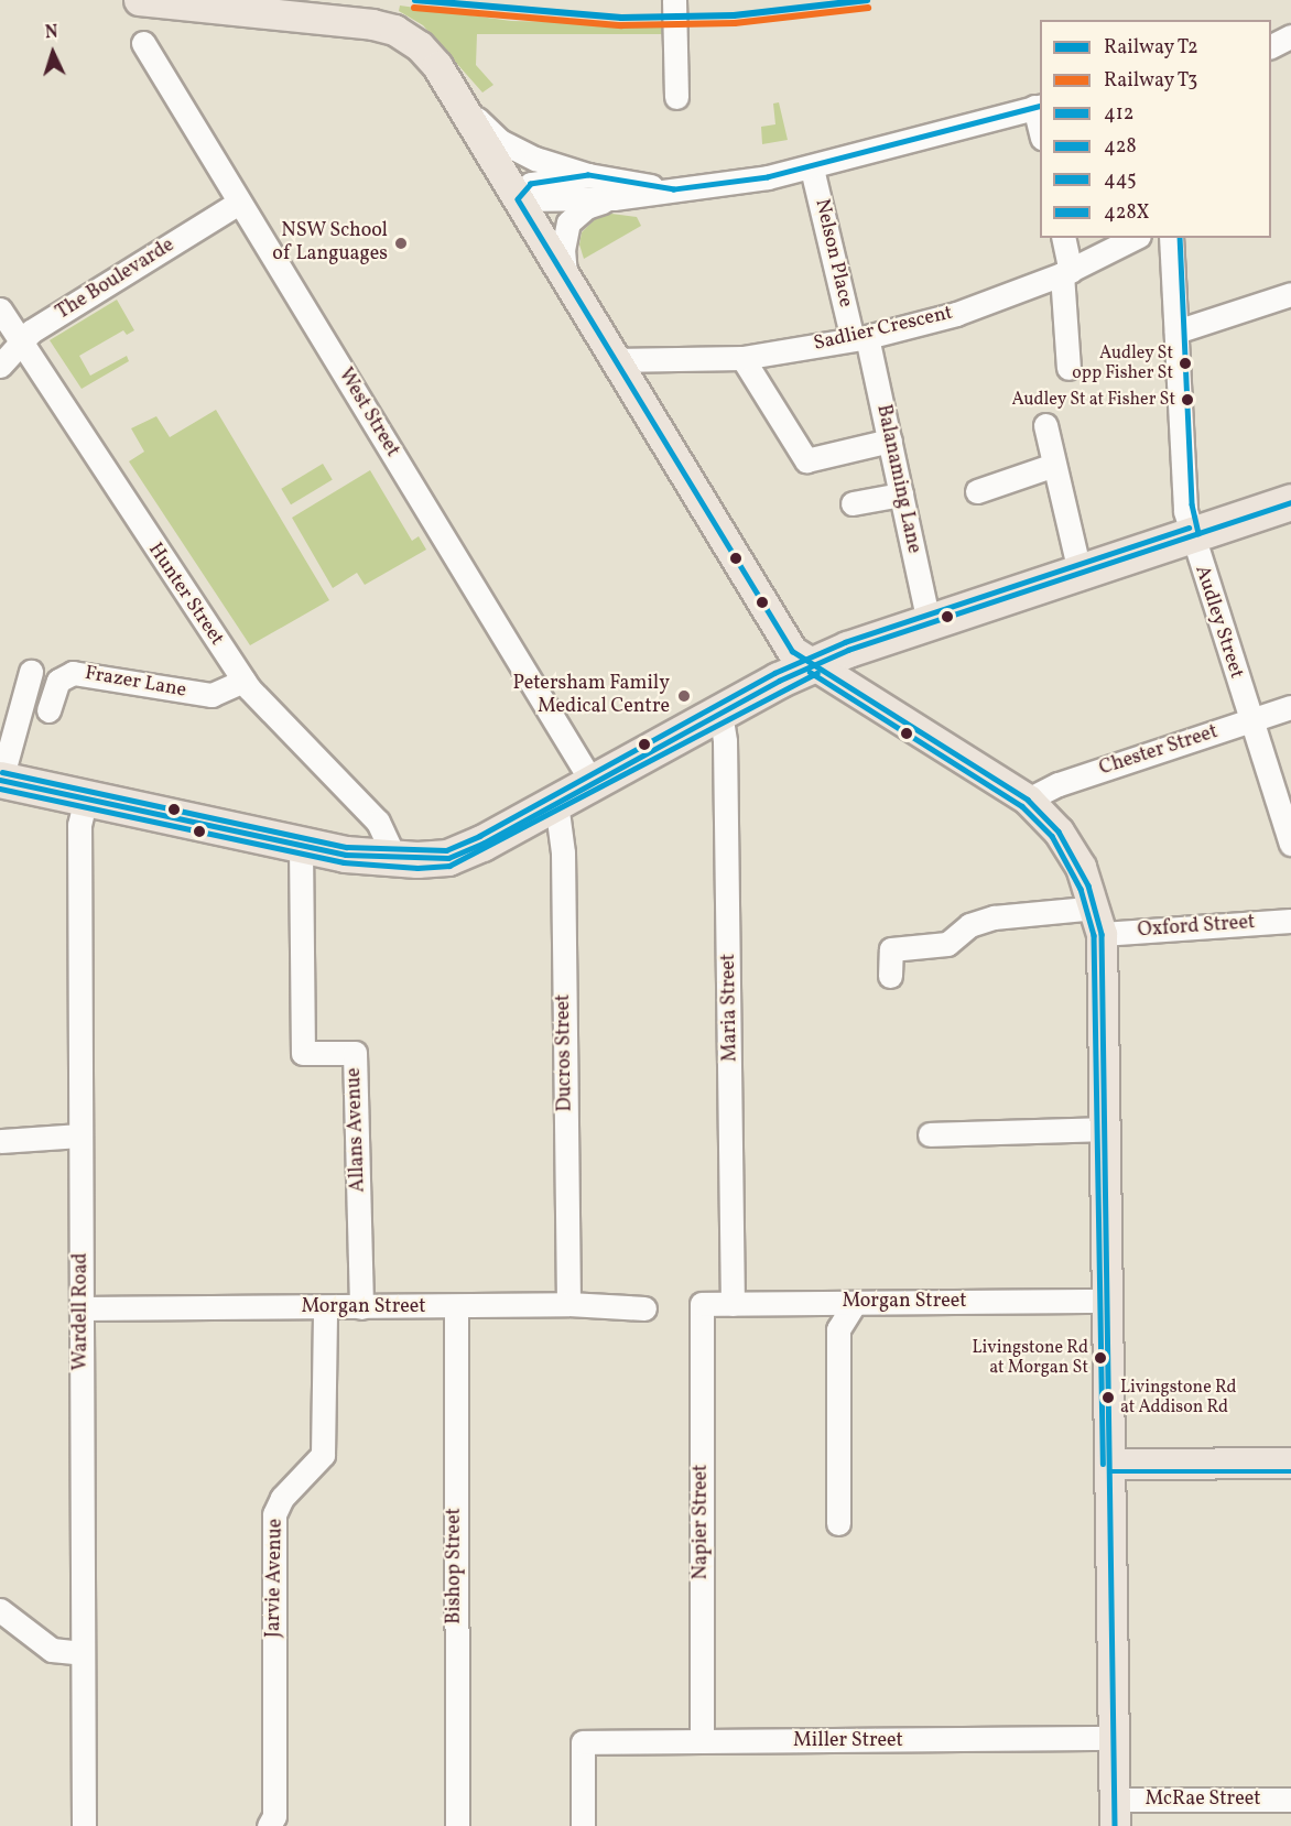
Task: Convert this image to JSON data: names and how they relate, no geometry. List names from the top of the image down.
{
  "streets": {
    "street": [
      "Nelson Place",
      "The Boulevarde",
      "Sadlier Crescent",
      "West Street",
      "Balanaming Lane",
      "Hunter Street",
      "Audley Street",
      "Frazer Lane",
      "Chester Street",
      "Oxford Street",
      "Maria Street",
      "Ducros Street",
      "Allans Avenue",
      "Morgan Street",
      "Wardell Road",
      "Napier Street",
      "Bishop Street",
      "Jarvie Avenue",
      "Miller Street",
      "McRae Street"
    ]
  },
  "crossings": [
    ["Nelson Place", "Sadlier Crescent"],
    ["Nelson Place", "Balanaming Lane"],
    ["The Boulevarde", "West Street"],
    ["The Boulevarde", "Hunter Street"],
    ["Sadlier Crescent", "Balanaming Lane"],
    ["Hunter Street", "Frazer Lane"],
    ["Audley Street", "Chester Street"],
    ["Maria Street", "Morgan Street"],
    ["Ducros Street", "Morgan Street"],
    ["Allans Avenue", "Morgan Street"],
    ["Morgan Street", "Wardell Road"],
    ["Morgan Street", "Napier Street"],
    ["Morgan Street", "Bishop Street"],
    ["Morgan Street", "Jarvie Avenue"],
    ["Napier Street", "Miller Street"]
  ],
  "places": [
    "NSW School of Languages",
    "Audley St opp Fisher St",
    "Audley St at Fisher St",
    "Petersham Family Medical Centre",
    "Livingstone Rd at Morgan St",
    "Livingstone Rd at Addison Rd"
  ],
  "lines": [
    "rail line T2",
    "rail line T3",
    "transit line 412",
    "transit line 445",
    "transit line 428X",
    "transit line 428"
  ],
  "legend": [
    "Railway T2",
    "Railway T3",
    "412",
    "428",
    "445",
    "428X"
  ],
  "north": "top"
}
